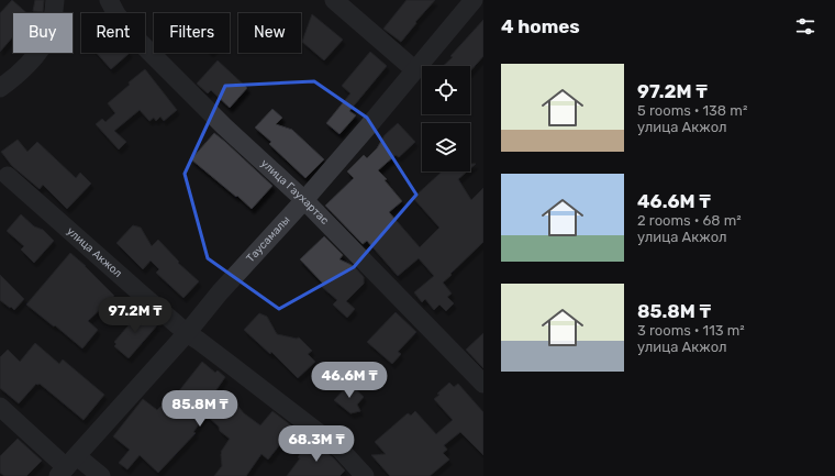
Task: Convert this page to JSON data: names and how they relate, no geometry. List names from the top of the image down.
{
  "streets": {
    "street": ["улица Гаухартас", "Таусамалы", "улица Акжол"]
  },
  "crossings": [
    ["улица Гаухартас", "Таусамалы"],
    ["Таусамалы", "улица Акжол"]
  ],
  "page": {
    "heading": "4 homes",
    "chip": [
      "Buy",
      "Rent",
      "Filters",
      "New"
    ],
    "list": [
      {
        "name": "97.2M ₸",
        "note": "5 rooms · 138 m² · улица Акжол"
      },
      {
        "name": "46.6M ₸",
        "note": "2 rooms · 68 m² · улица Акжол"
      },
      {
        "name": "85.8M ₸",
        "note": "3 rooms · 113 m² · улица Акжол"
      }
    ],
    "price": [
      "97.2M ₸",
      "46.6M ₸",
      "85.8M ₸",
      "68.3M ₸"
    ]
  }
}
